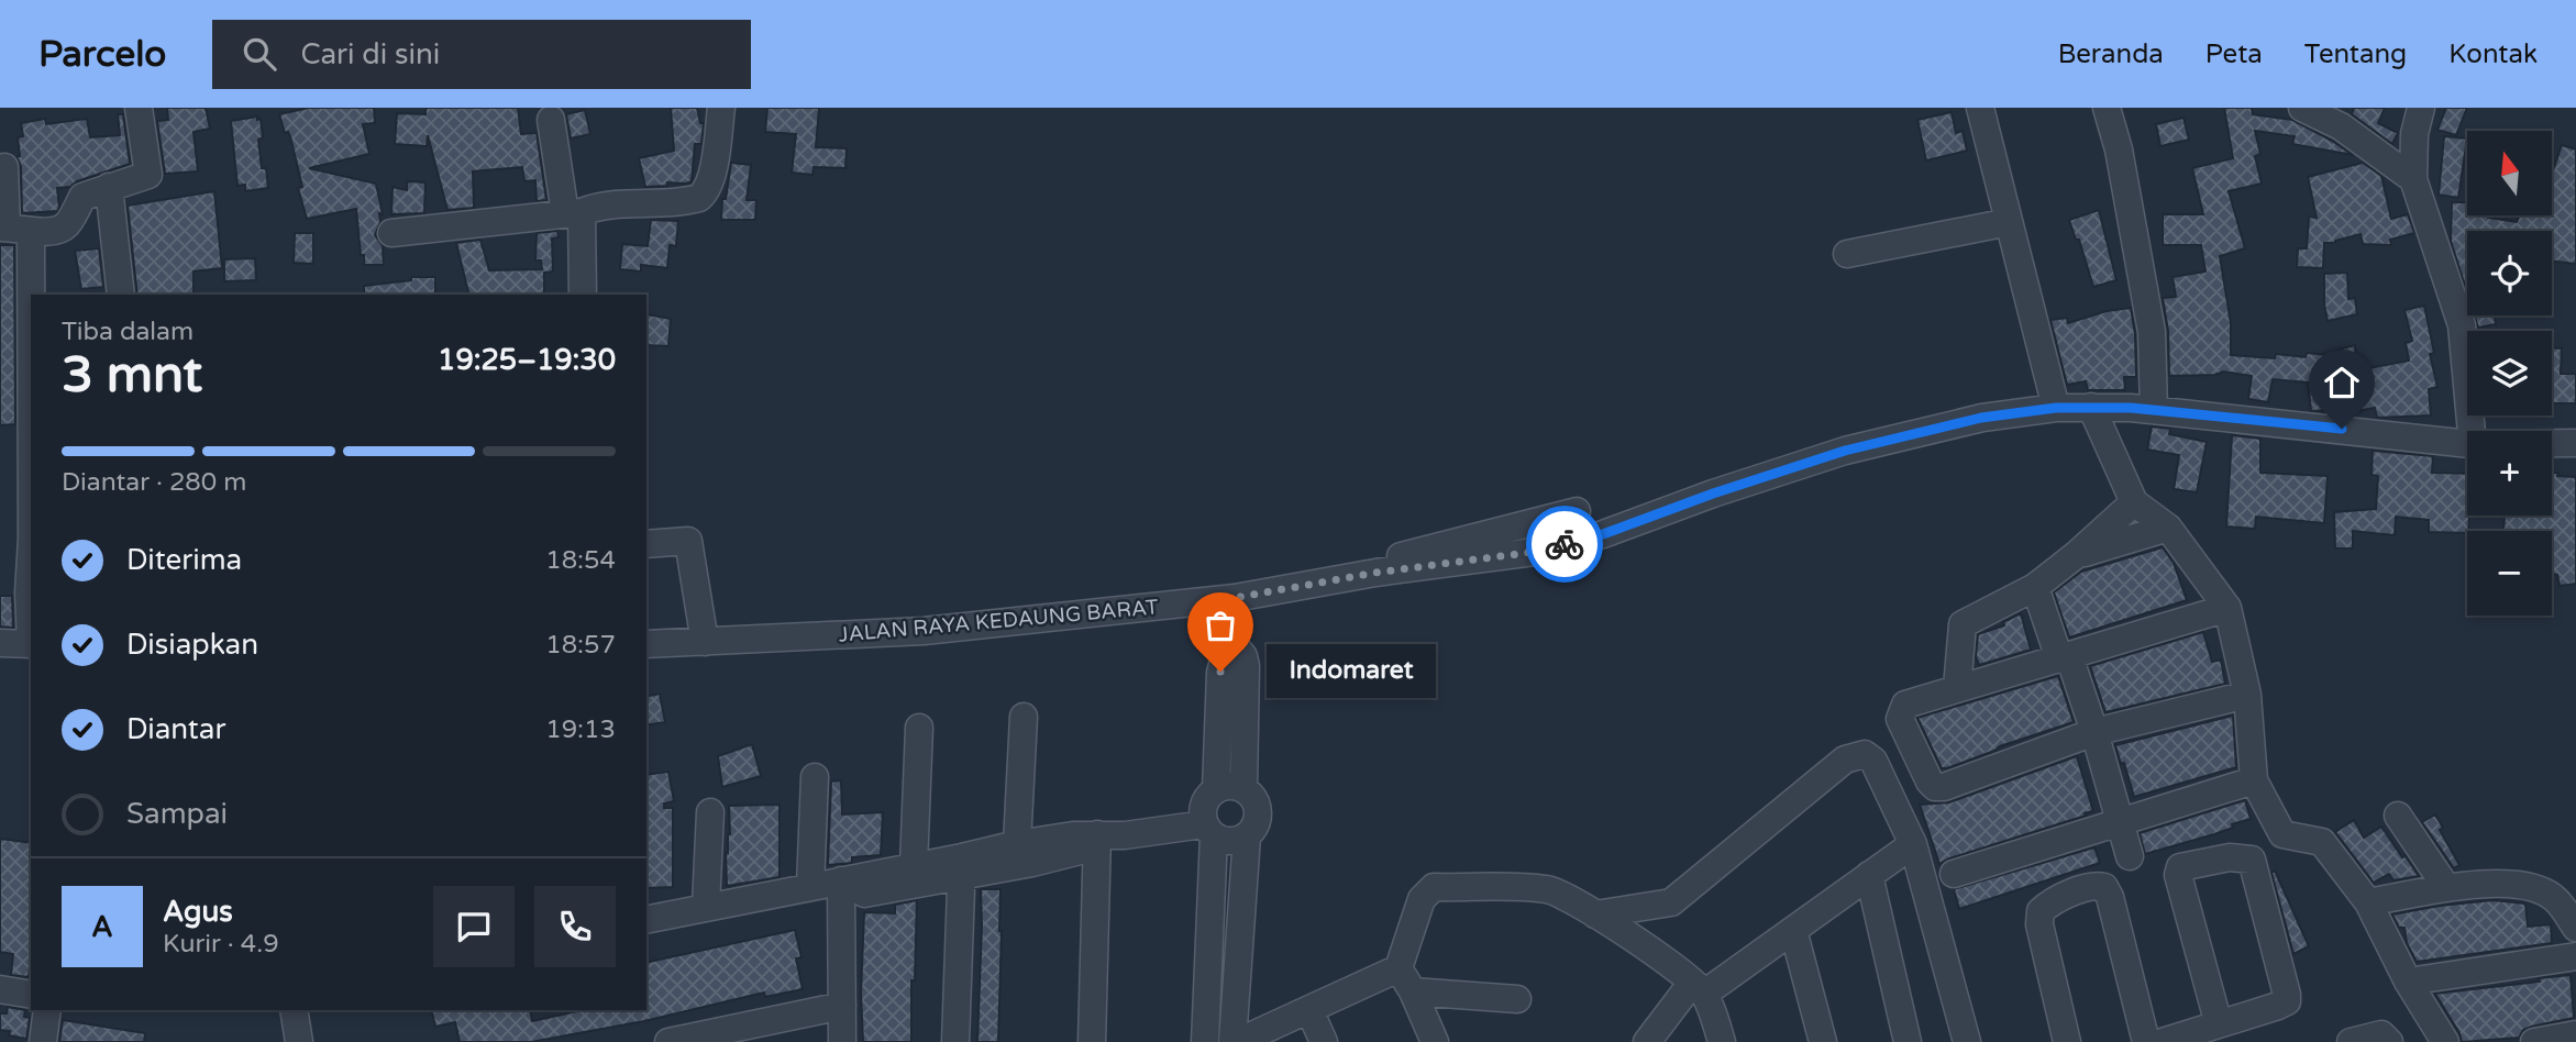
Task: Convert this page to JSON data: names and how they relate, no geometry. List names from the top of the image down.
{
  "streets": {
    "street": ["JALAN RAYA KEDAUNG BARAT"]
  },
  "places": ["Indomaret"],
  "north": "top",
  "page": {
    "header": "Parcelo",
    "search": "Cari di sini",
    "nav": [
      "Beranda",
      "Peta",
      "Tentang",
      "Kontak"
    ],
    "map_buttons": ["+", "−"],
    "heading": ["3 mnt", "Tiba dalam", "19:25–19:30"],
    "panel": ["Agus", "Kurir · 4.9"],
    "bar": "Diantar · 280 m",
    "list": [
      ["Diterima", "18:54"],
      ["Disiapkan", "18:57"],
      ["Diantar", "19:13"],
      "Sampai"
    ],
    "bubble": "Indomaret",
    "round": "A"
  }
}
